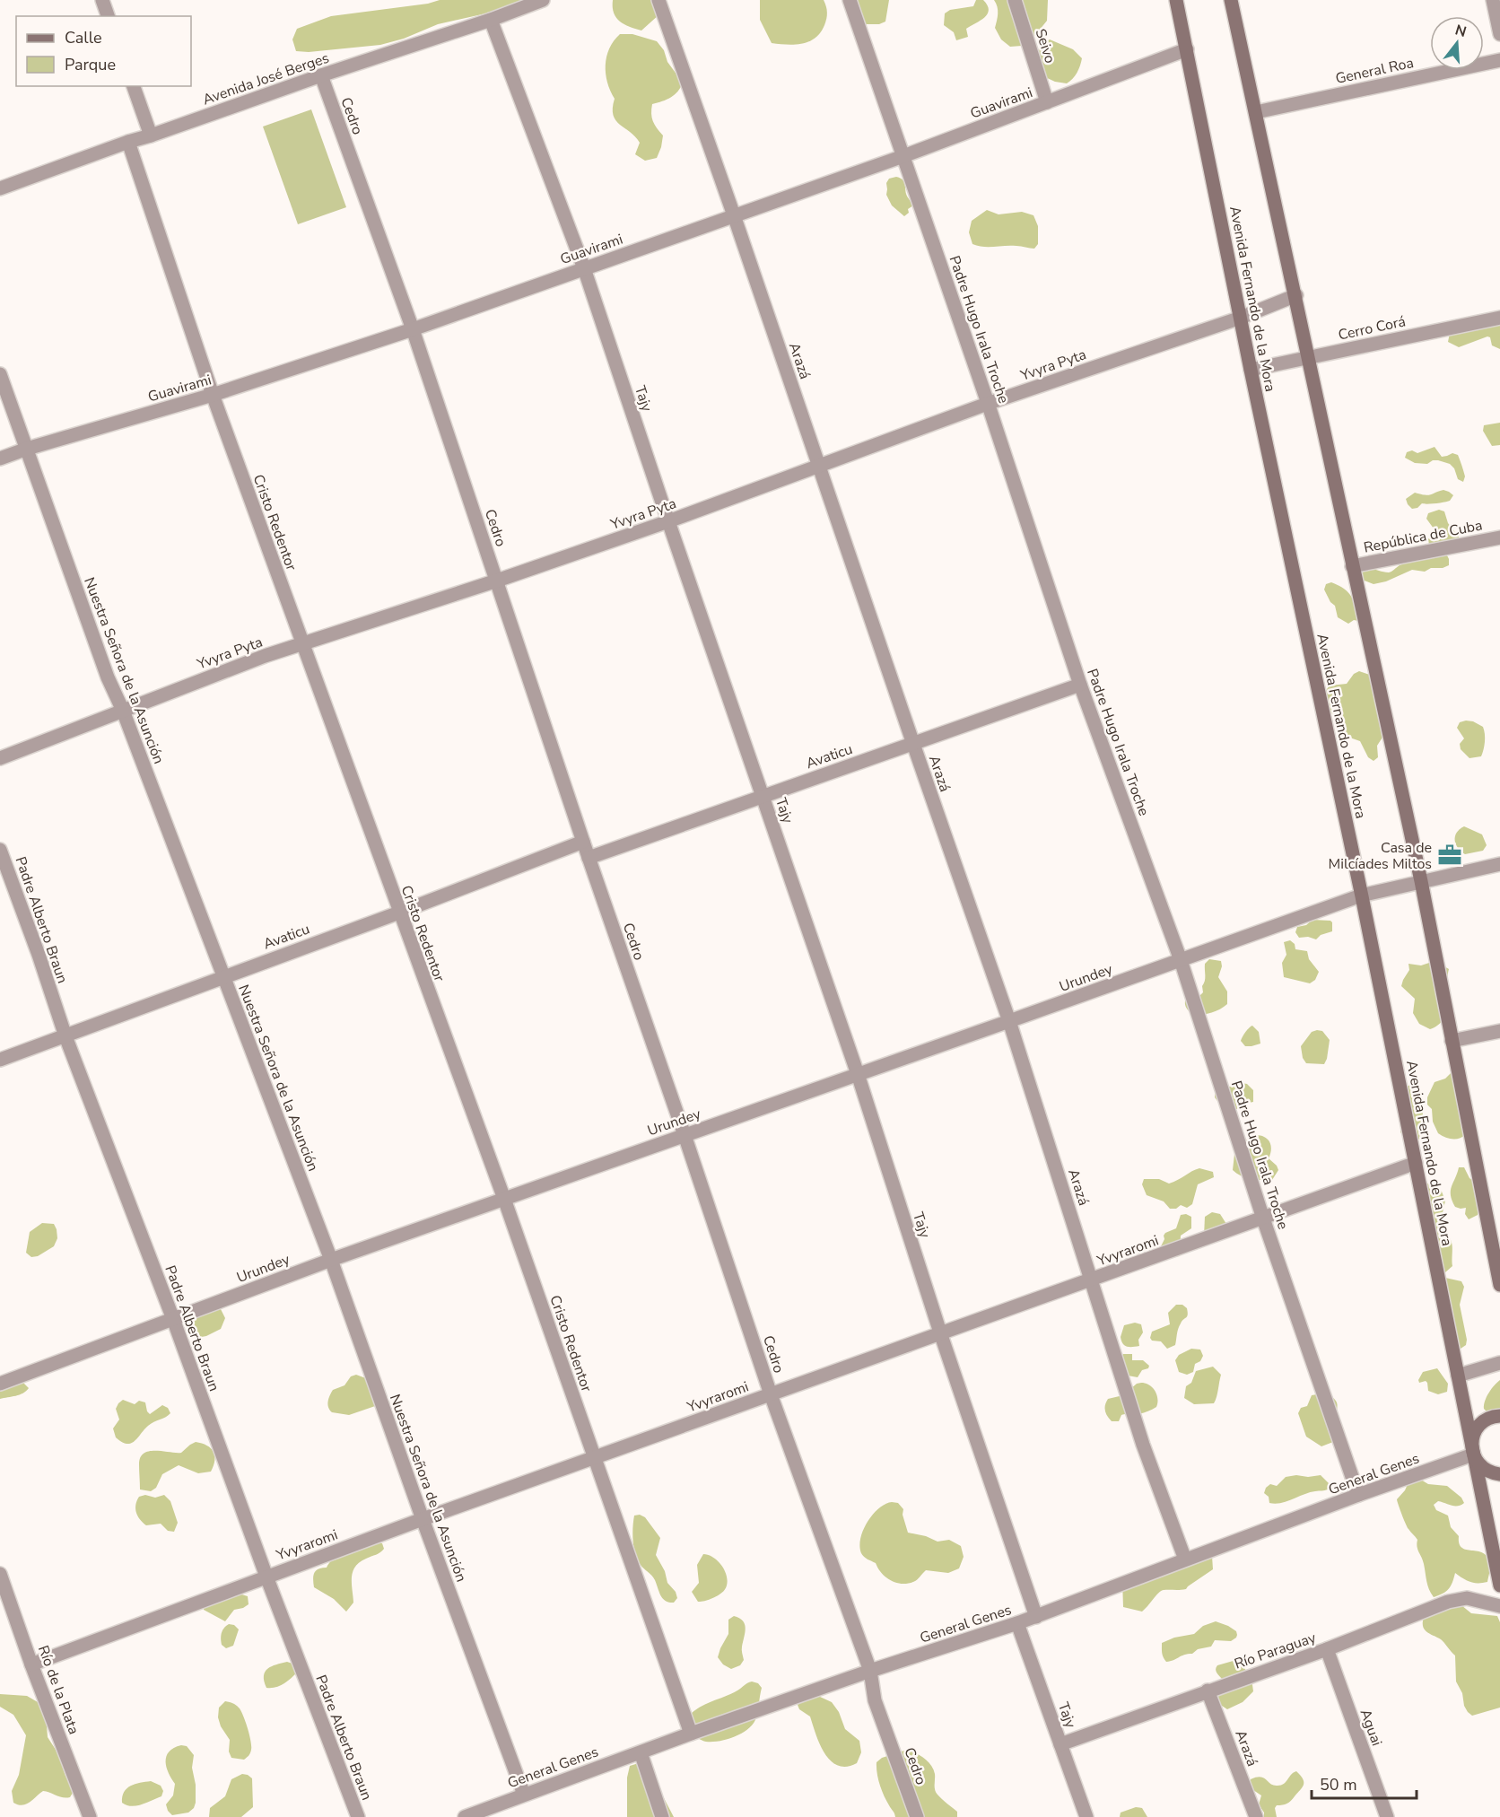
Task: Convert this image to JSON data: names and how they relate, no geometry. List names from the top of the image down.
{
  "streets": {
    "main road": ["Avenida Fernando de la Mora"],
    "street": [
      "Seivo",
      "General Roa",
      "Avenida José Berges",
      "Guavirami",
      "Cedro",
      "Cerro Corá",
      "Padre Hugo Irala Troche",
      "Arazá",
      "Yvyra Pyta",
      "Tajy",
      "Cristo Redentor",
      "República de Cuba",
      "Nuestra Señora de la Asunción",
      "Avaticu",
      "Padre Alberto Braun",
      "Urundey",
      "Yvyraromi",
      "General Genes",
      "Río Paraguay",
      "Río de la Plata",
      "Aguai"
    ]
  },
  "crossings": [
    ["Seivo", "Guavirami"],
    ["Avenida José Berges", "Cedro"],
    ["Avenida José Berges", "Tajy"],
    ["Avenida José Berges", "Cristo Redentor"],
    ["Guavirami", "Cedro"],
    ["Guavirami", "Avenida Fernando de la Mora"],
    ["Guavirami", "Padre Hugo Irala Troche"],
    ["Guavirami", "Arazá"],
    ["Guavirami", "Tajy"],
    ["Guavirami", "Cristo Redentor"],
    ["Guavirami", "Nuestra Señora de la Asunción"],
    ["Cedro", "Yvyra Pyta"],
    ["Cedro", "Avaticu"],
    ["Cedro", "Urundey"],
    ["Cedro", "Yvyraromi"],
    ["Cedro", "General Genes"],
    ["Avenida Fernando de la Mora", "Cerro Corá"],
    ["Avenida Fernando de la Mora", "Yvyra Pyta"],
    ["Avenida Fernando de la Mora", "Urundey"],
    ["Avenida Fernando de la Mora", "Yvyraromi"],
    ["Avenida Fernando de la Mora", "General Genes"],
    ["Padre Hugo Irala Troche", "Yvyra Pyta"],
    ["Padre Hugo Irala Troche", "Avaticu"],
    ["Padre Hugo Irala Troche", "Urundey"],
    ["Padre Hugo Irala Troche", "Yvyraromi"],
    ["Padre Hugo Irala Troche", "General Genes"],
    ["Arazá", "Yvyra Pyta"],
    ["Arazá", "Avaticu"],
    ["Arazá", "Urundey"],
    ["Arazá", "Yvyraromi"],
    ["Arazá", "General Genes"],
    ["Arazá", "Río Paraguay"],
    ["Yvyra Pyta", "Tajy"],
    ["Yvyra Pyta", "Cristo Redentor"],
    ["Yvyra Pyta", "Nuestra Señora de la Asunción"],
    ["Tajy", "Avaticu"],
    ["Tajy", "Urundey"],
    ["Tajy", "Yvyraromi"],
    ["Tajy", "General Genes"],
    ["Tajy", "Río Paraguay"],
    ["Cristo Redentor", "Avaticu"],
    ["Cristo Redentor", "Urundey"],
    ["Cristo Redentor", "Yvyraromi"],
    ["Cristo Redentor", "General Genes"],
    ["Nuestra Señora de la Asunción", "Avaticu"],
    ["Nuestra Señora de la Asunción", "Urundey"],
    ["Nuestra Señora de la Asunción", "Yvyraromi"],
    ["Nuestra Señora de la Asunción", "General Genes"],
    ["Avaticu", "Padre Alberto Braun"],
    ["Padre Alberto Braun", "Urundey"],
    ["Padre Alberto Braun", "Yvyraromi"],
    ["Yvyraromi", "Río de la Plata"],
    ["Río Paraguay", "Aguai"]
  ],
  "places": {
    "office": ["Casa de Milcíades Miltos"]
  },
  "legend": ["Calle", "Parque"],
  "scale_bar": "50 m",
  "north": "top"
}
